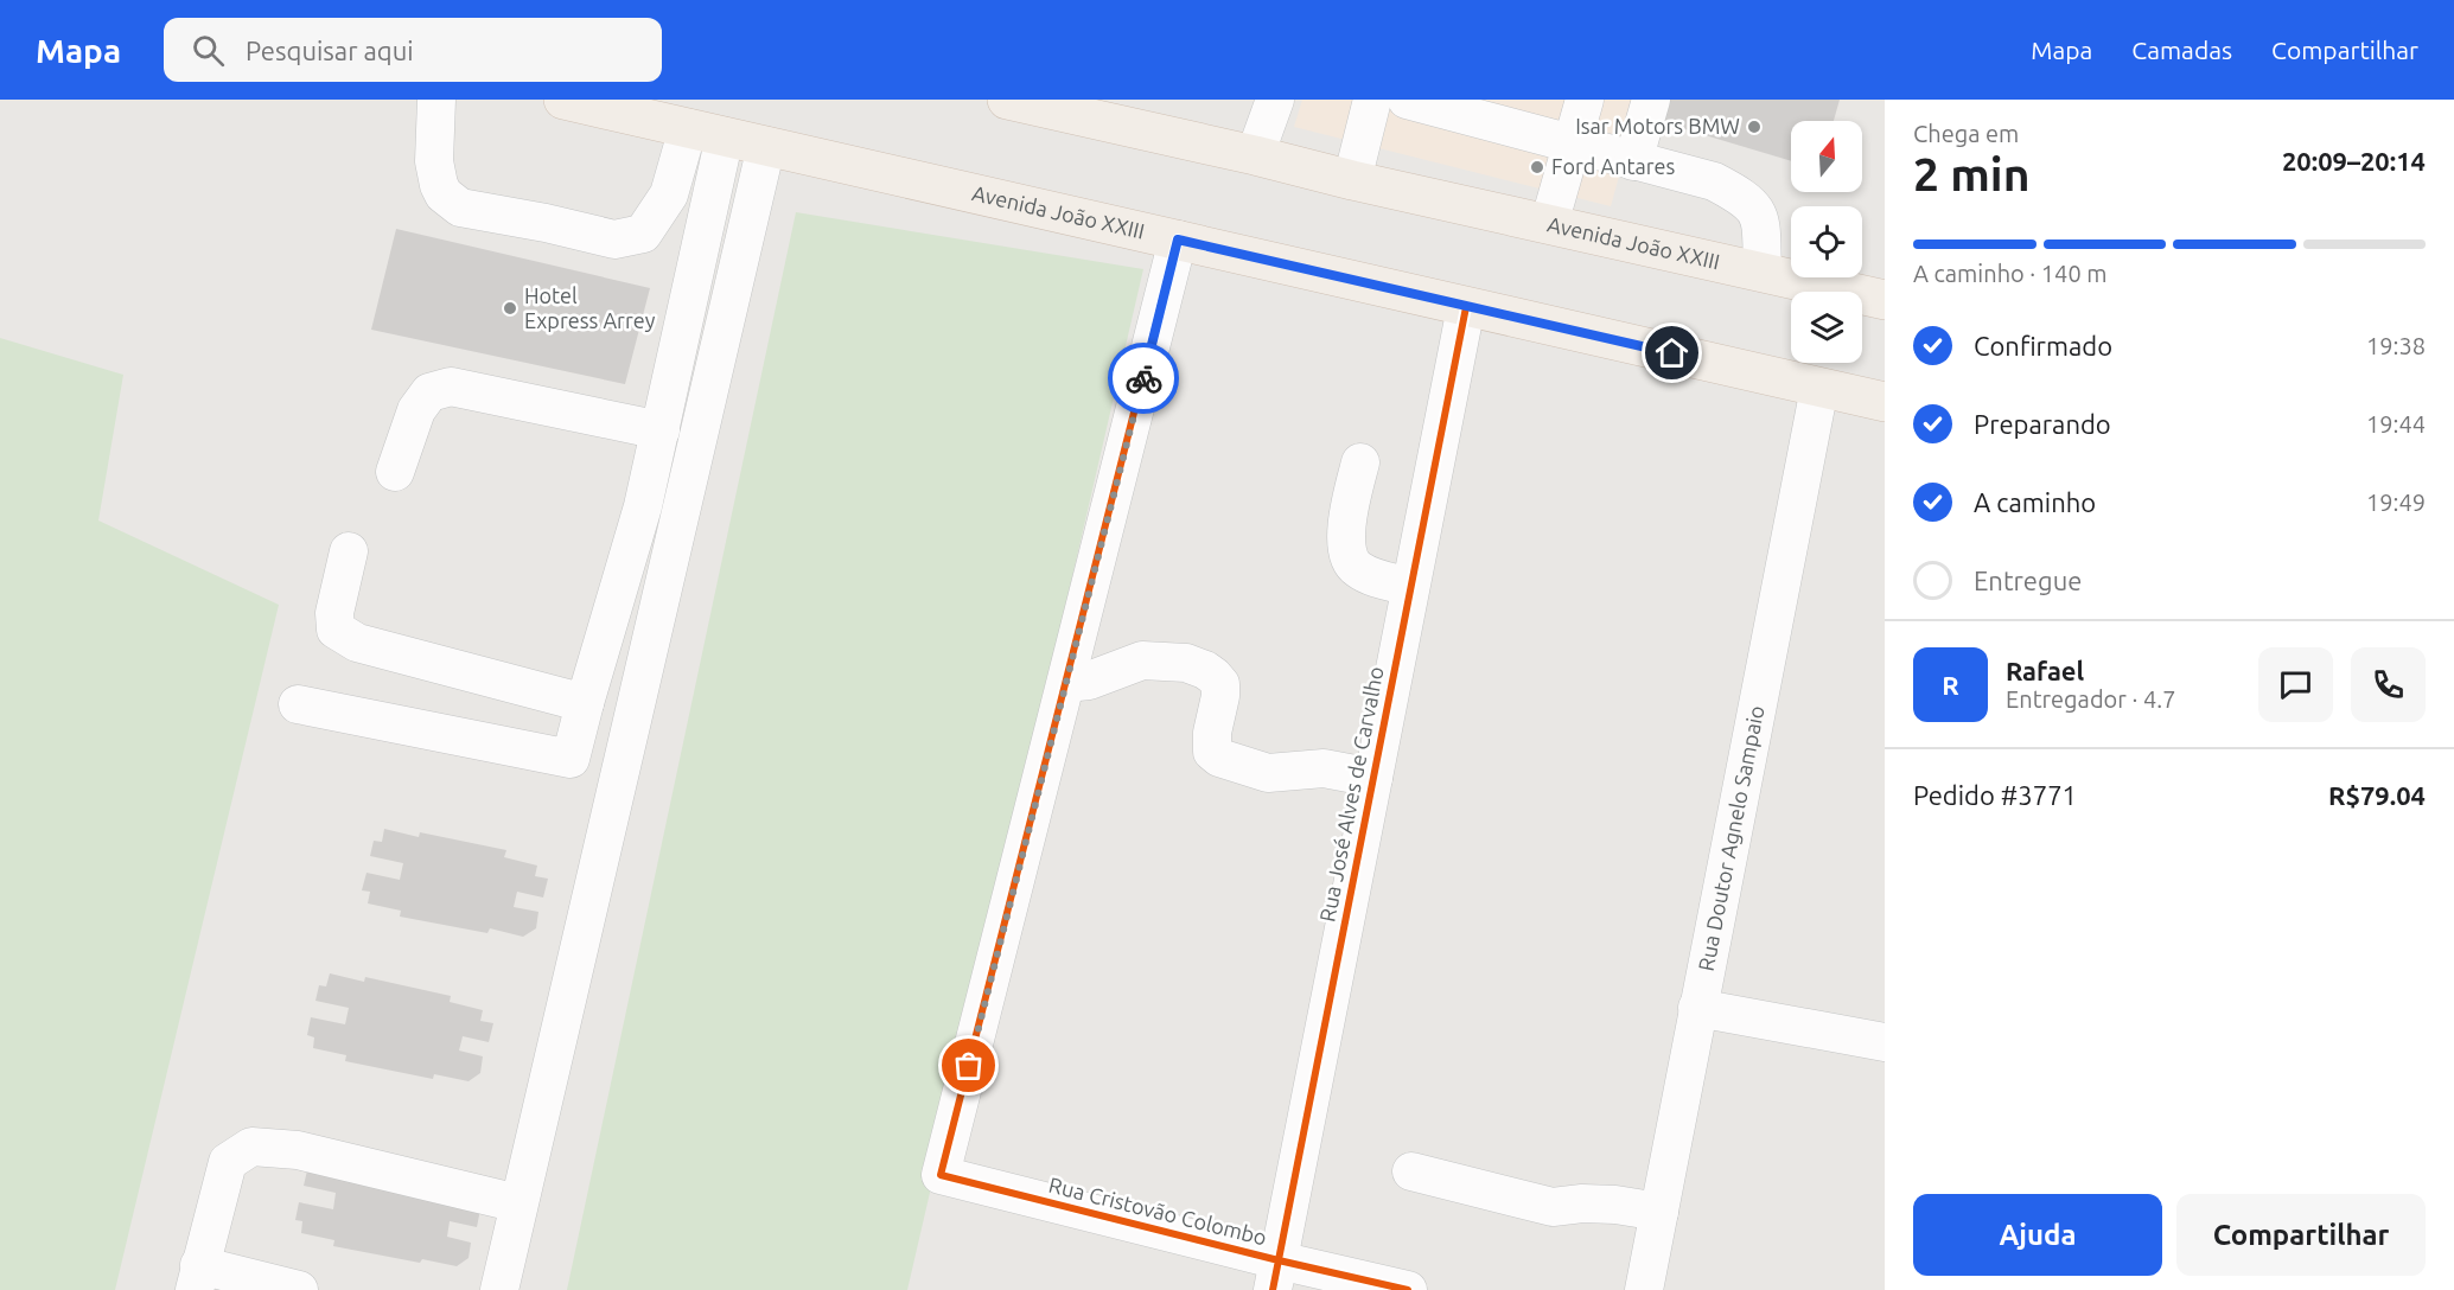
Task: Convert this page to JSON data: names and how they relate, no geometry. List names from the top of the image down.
{
  "streets": {
    "main road": ["Avenida João XXIII"],
    "street": ["Rua José Alves de Carvalho", "Rua Doutor Agnelo Sampaio", "Rua Cristovão Colombo"]
  },
  "crossings": [
    ["Avenida João XXIII", "Rua José Alves de Carvalho"],
    ["Avenida João XXIII", "Rua Doutor Agnelo Sampaio"],
    ["Rua José Alves de Carvalho", "Rua Cristovão Colombo"]
  ],
  "places": ["Isar Motors BMW", "Ford Antares", "Hotel Express Arrey"],
  "north": "top",
  "page": {
    "header": "Mapa",
    "search": "Pesquisar aqui",
    "nav": ["Mapa", "Camadas", "Compartilhar"],
    "heading": ["2 min", "Chega em", "20:09–20:14"],
    "panel": [
      "Rafael",
      "Entregador · 4.7",
      "Pedido #3771",
      "R$79.04"
    ],
    "bar": "A caminho · 140 m",
    "list": [
      ["Confirmado", "19:38"],
      ["Preparando", "19:44"],
      ["A caminho", "19:49"],
      "Entregue"
    ],
    "round": "R",
    "buttons": ["Ajuda", "Compartilhar"]
  }
}
